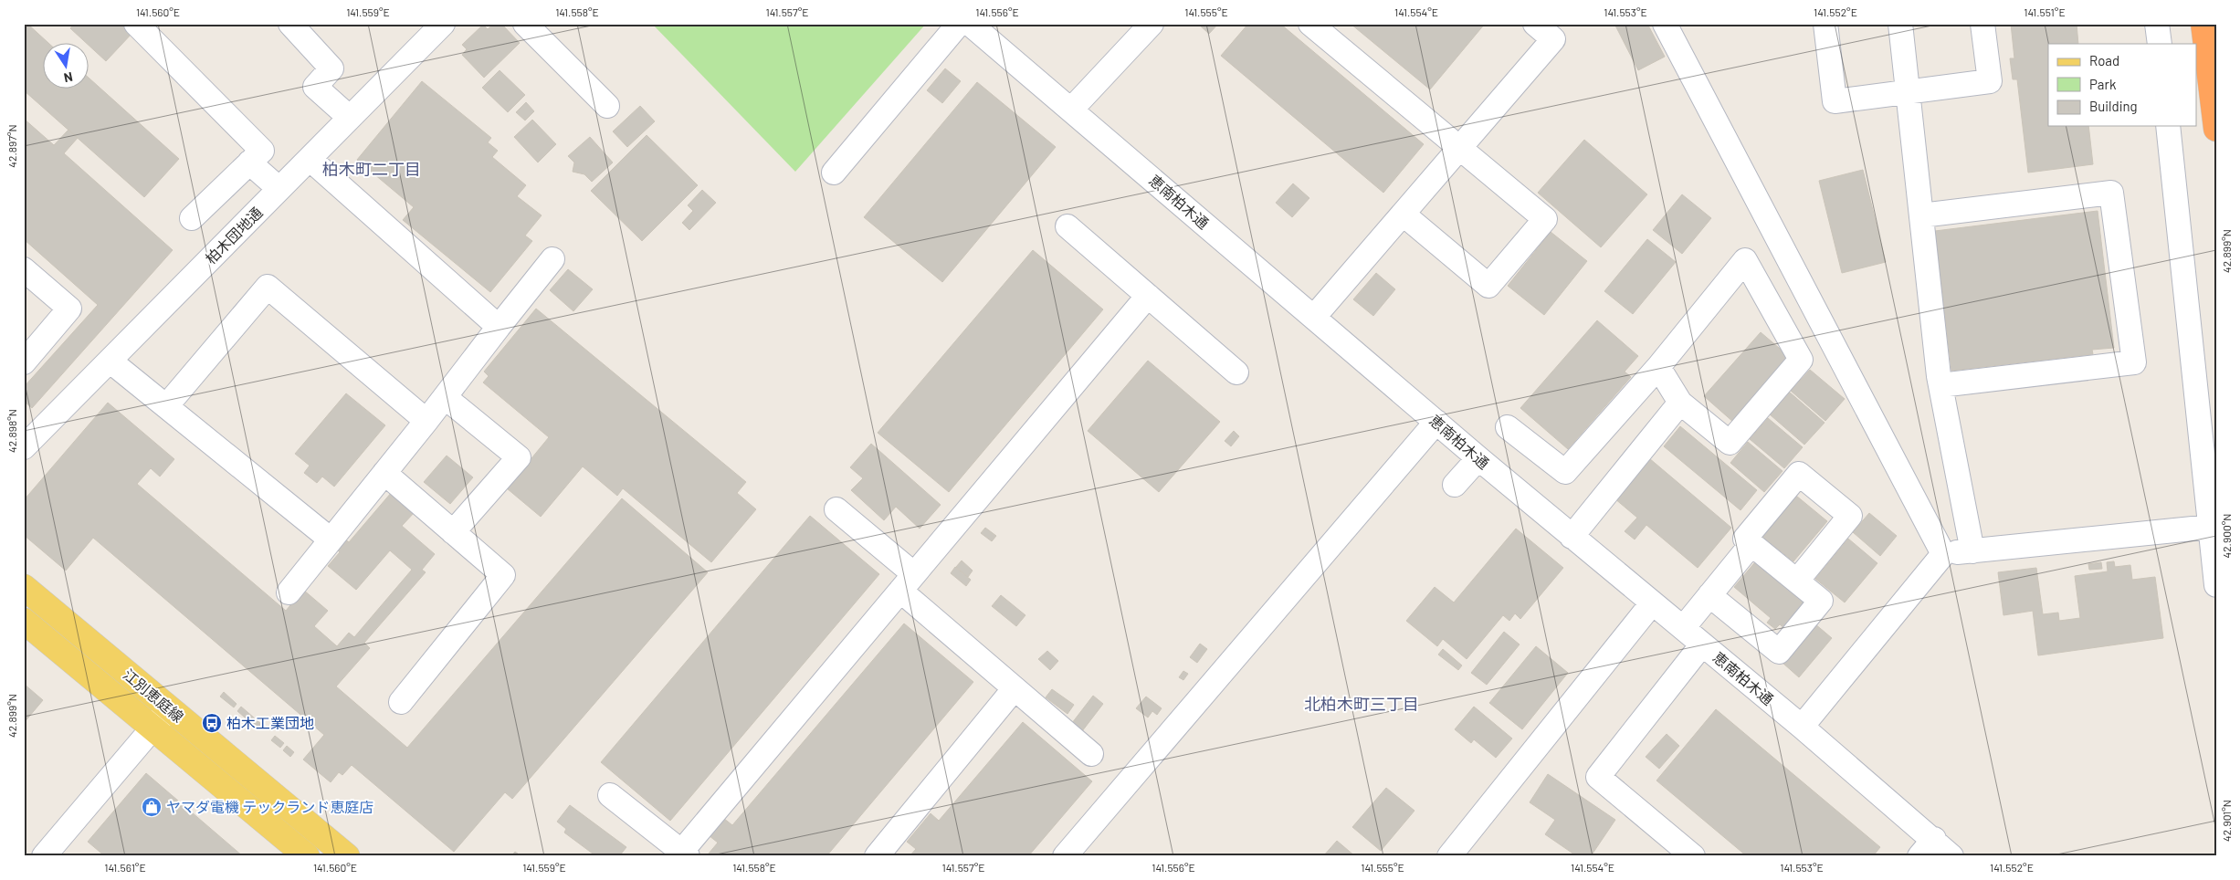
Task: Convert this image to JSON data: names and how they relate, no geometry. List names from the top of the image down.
{
  "streets": {
    "main road": ["江別恵庭線"],
    "street": ["恵南柏木通", "柏木団地通"]
  },
  "districts": ["柏木町二丁目", "北柏木町三丁目"],
  "places": {
    "bus stop": ["柏木工業団地"],
    "shop": ["ヤマダ電機 テックランド恵庭店"]
  },
  "legend": ["Road", "Park", "Building"],
  "north": "bottom",
  "coordinates": [
    "141.560°E",
    "141.559°E",
    "141.558°E",
    "141.557°E",
    "141.556°E",
    "141.555°E",
    "141.554°E",
    "141.553°E",
    "141.552°E",
    "141.551°E",
    "42.897°N",
    "42.899°N",
    "42.898°N",
    "42.900°N",
    "42.901°N",
    "141.561°E"
  ]
}
